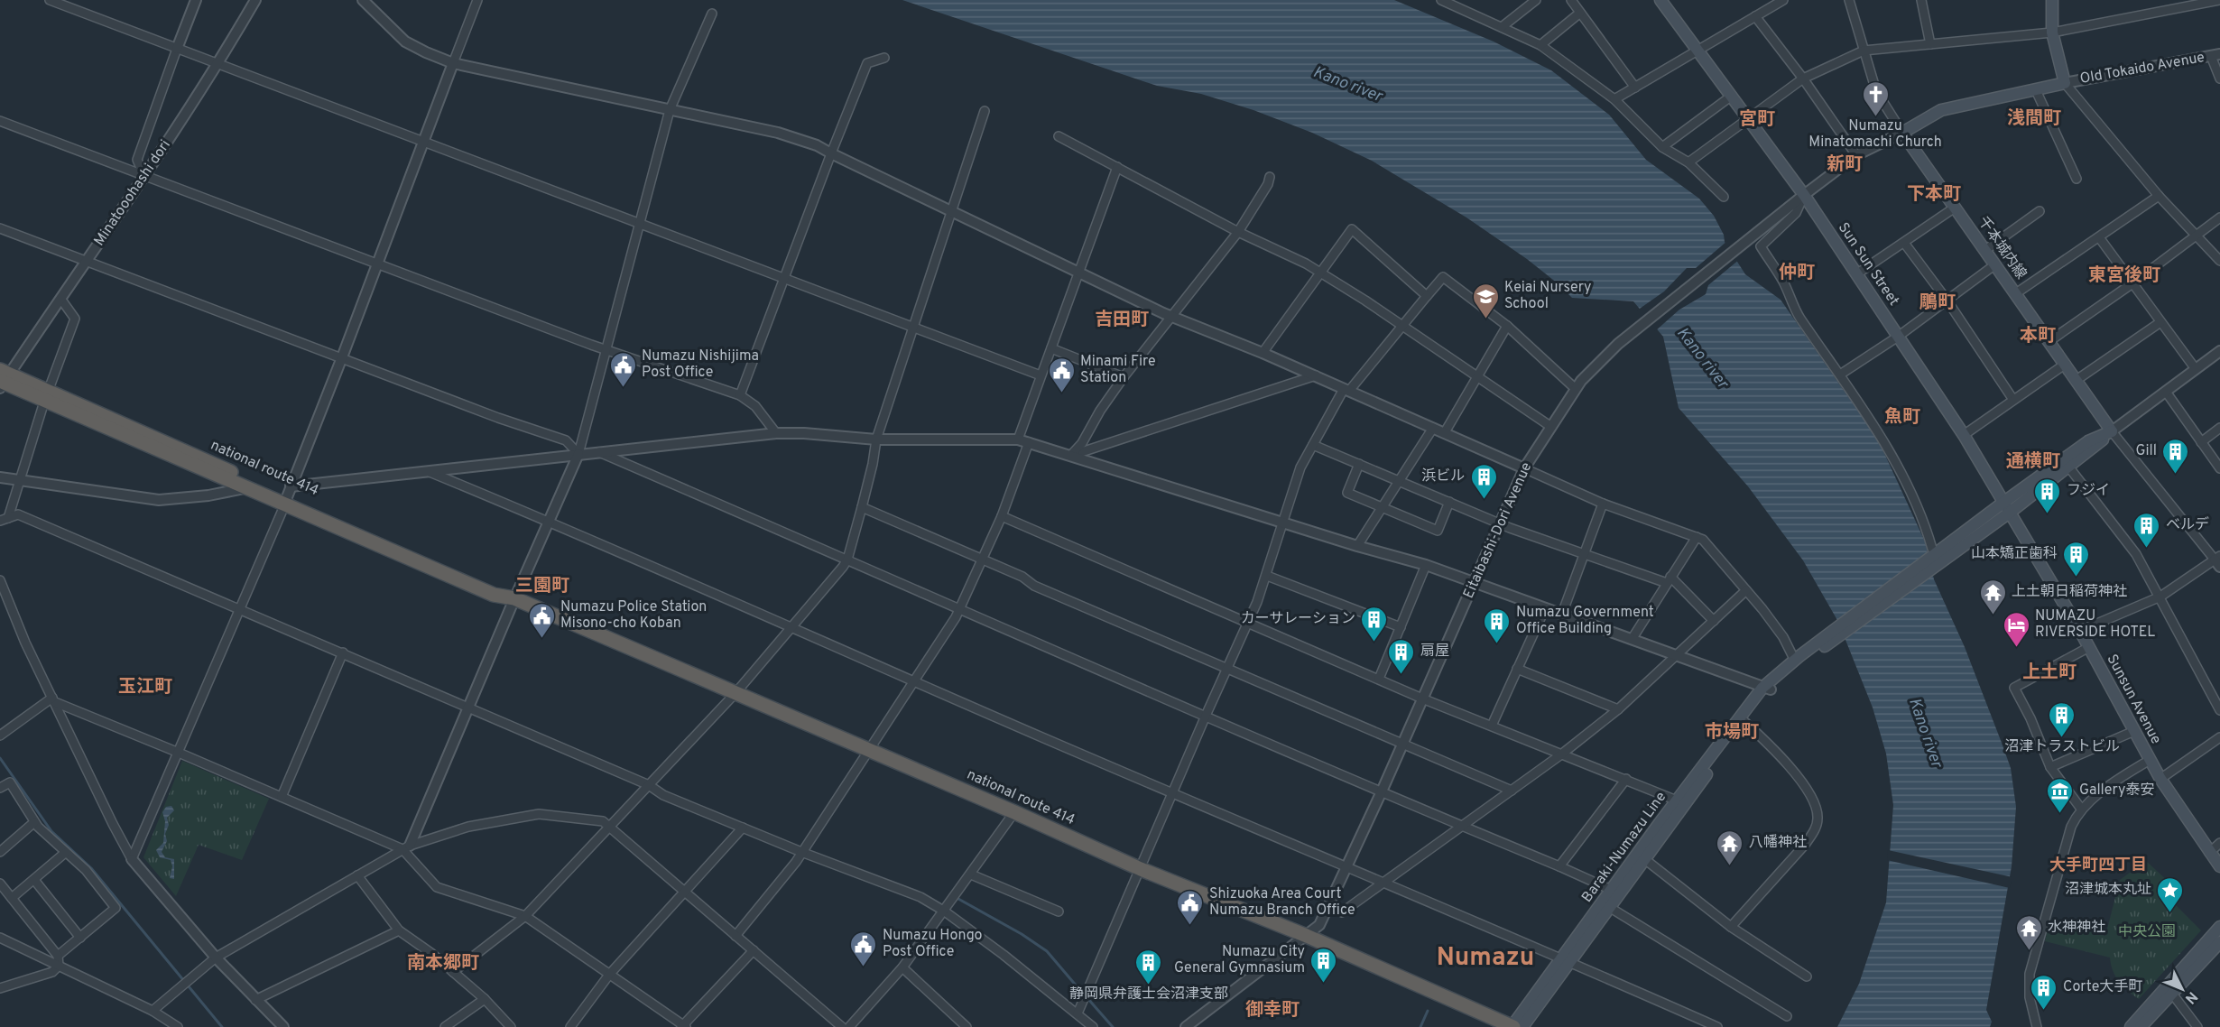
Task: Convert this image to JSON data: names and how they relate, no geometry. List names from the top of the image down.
{
  "streets": {
    "highway": ["national route 414"],
    "main road": [
      "千本城内線",
      "Sun Sun Street",
      "Sunsun Avenue",
      "Baraki-Numazu Line"
    ],
    "street": ["Old Tokaido Avenue", "Minatooohashi dori", "Eitaibashi-Dori Avenue"]
  },
  "crossings": [
    ["Minatooohashi dori", "national route 414"],
    ["千本城内線", "Eitaibashi-Dori Avenue"],
    ["Sun Sun Street", "Eitaibashi-Dori Avenue"],
    ["Sun Sun Street", "Sunsun Avenue"],
    ["national route 414", "Eitaibashi-Dori Avenue"],
    ["national route 414", "Baraki-Numazu Line"]
  ],
  "districts": [
    "浅間町",
    "宮町",
    "新町",
    "下本町",
    "仲町",
    "東宮後町",
    "鵰町",
    "吉田町",
    "本町",
    "魚町",
    "通横町",
    "三園町",
    "上土町",
    "玉江町",
    "市場町",
    "大手町四丁目",
    "Numazu",
    "南本郷町",
    "御幸町"
  ],
  "water": ["Kano river"],
  "parks": ["中央公園"],
  "places": {
    "church": ["Numazu Minatomachi Church"],
    "school or university": ["Keiai Nursery School"],
    "public building": [
      "Numazu Nishijima Post Office",
      "Minami Fire Station",
      "Numazu Police Station Misono-cho Koban",
      "Shizuoka Area Court Numazu Branch Office",
      "Numazu Hongo Post Office"
    ],
    "building": [
      "Gill",
      "浜ビル",
      "フジイ",
      "ベルデ",
      "山本矯正歯科",
      "カーサレーション",
      "Numazu Government Office Building",
      "扇屋",
      "沼津トラストビル",
      "Numazu City General Gymnasium",
      "静岡県弁護士会沼津支部",
      "Corte大手町"
    ],
    "temple": ["上土朝日稲荷神社", "八幡神社", "水神神社"],
    "hotel": ["NUMAZU RIVERSIDE HOTEL"],
    "museum": ["Gallery泰安"],
    "place": ["沼津城本丸址"]
  },
  "north": "bottom right"
}
